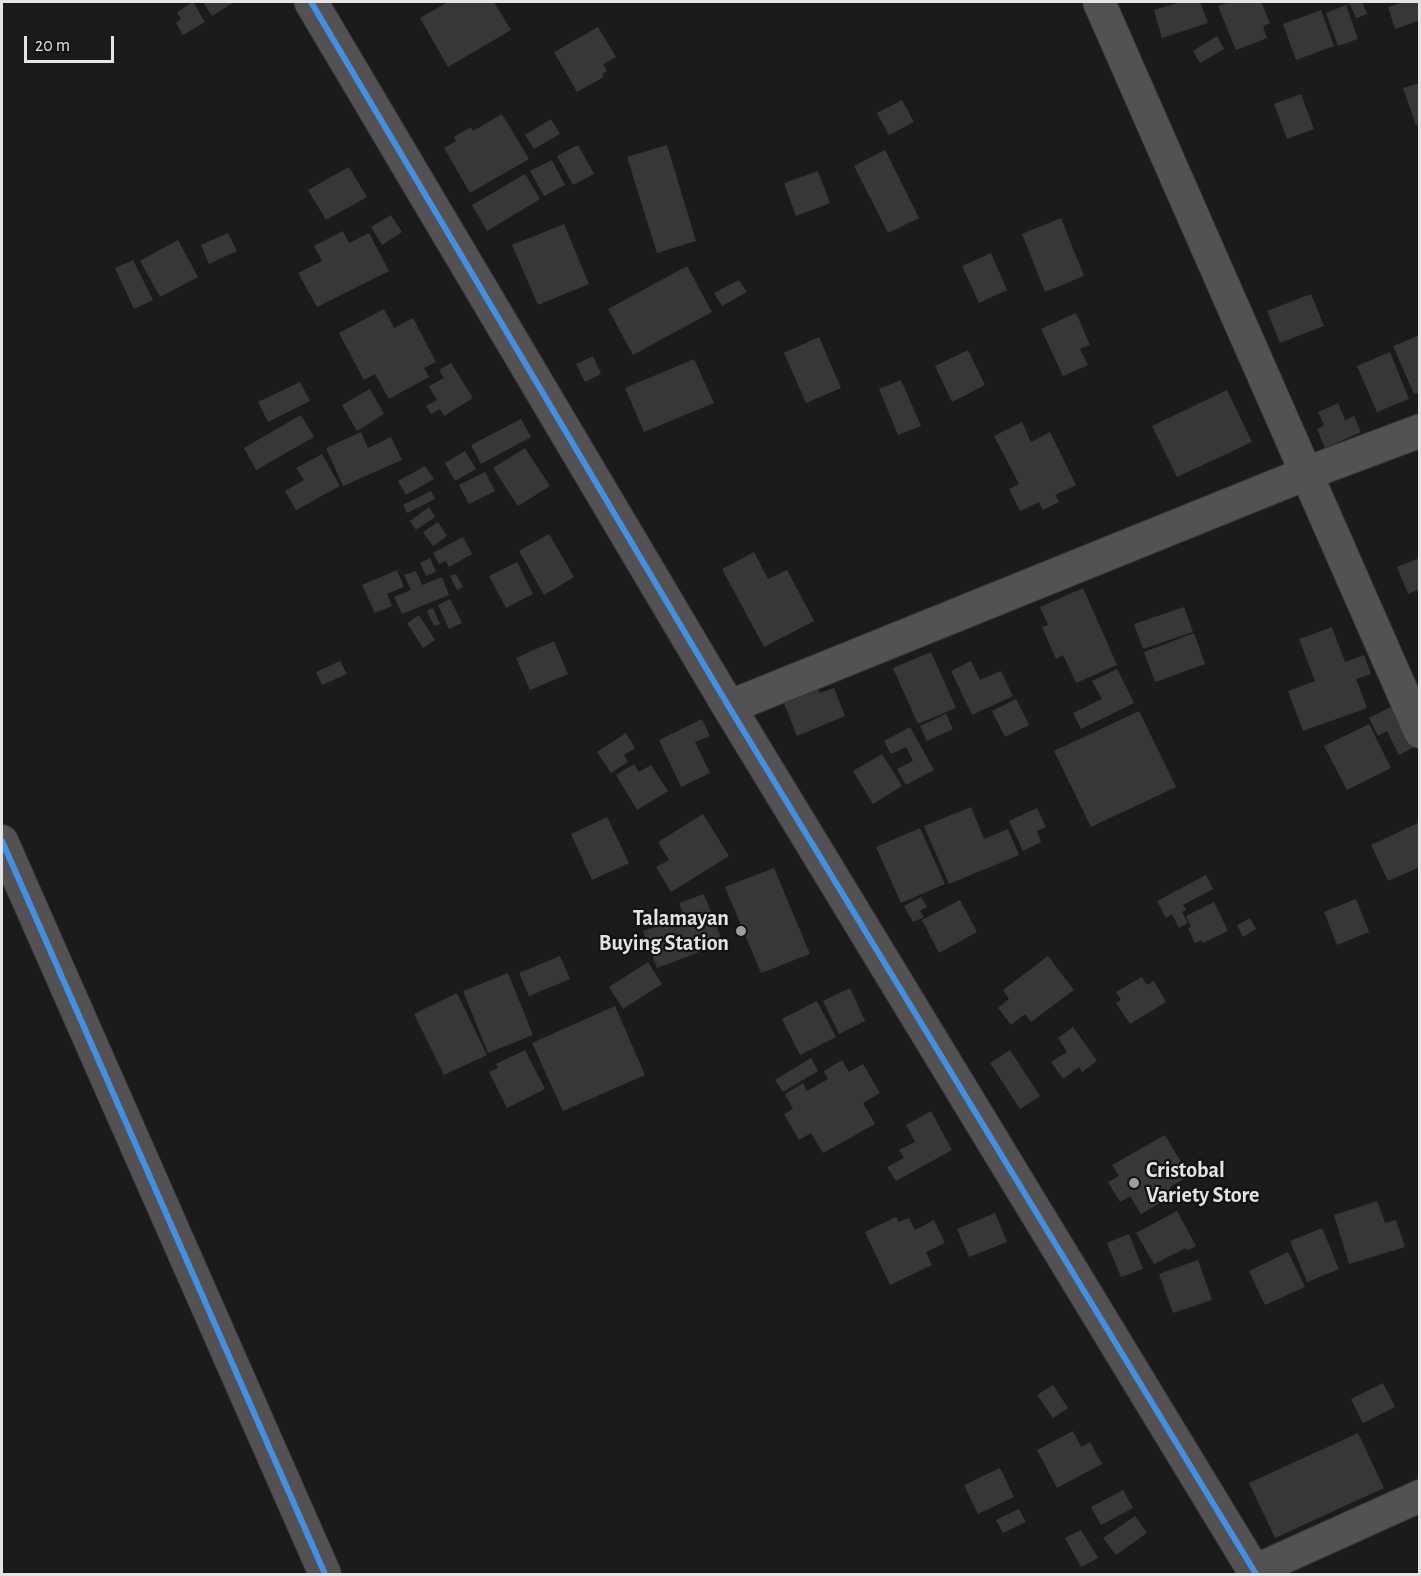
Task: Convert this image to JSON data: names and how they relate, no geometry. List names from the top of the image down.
{
  "places": ["Talamayan Buying Station", "Cristobal Variety Store"],
  "scale_bar": "20 m"
}
